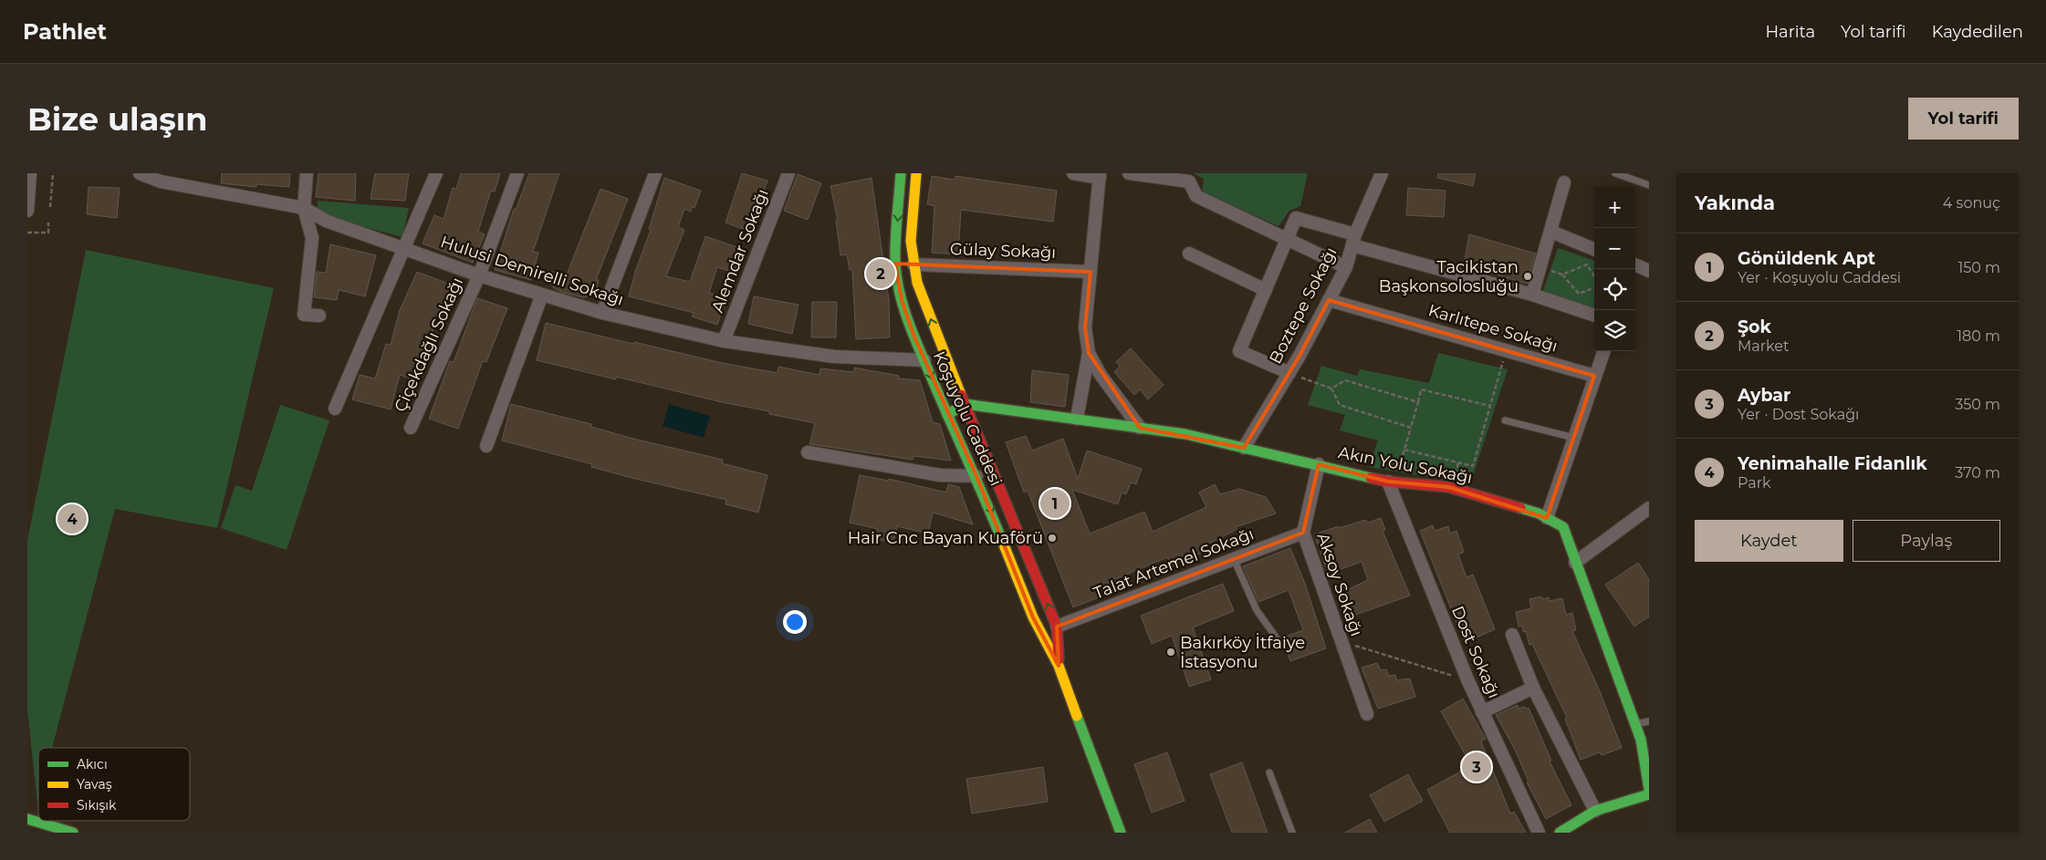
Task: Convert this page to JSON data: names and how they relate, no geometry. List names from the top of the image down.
{
  "streets": {
    "street": [
      "Alemdar Sokağı",
      "Gülay Sokağı",
      "Hulusi Demirelli Sokağı",
      "Boztepe Sokağı",
      "Karlıtepe Sokağı",
      "Çiçekdağlı Sokağı",
      "Koşuyolu Caddesi",
      "Akın Yolu Sokağı",
      "Talat Artemel Sokağı",
      "Aksoy Sokağı",
      "Dost Sokağı"
    ]
  },
  "crossings": [
    ["Alemdar Sokağı", "Hulusi Demirelli Sokağı"],
    ["Gülay Sokağı", "Koşuyolu Caddesi"],
    ["Hulusi Demirelli Sokağı", "Çiçekdağlı Sokağı"],
    ["Hulusi Demirelli Sokağı", "Koşuyolu Caddesi"],
    ["Boztepe Sokağı", "Karlıtepe Sokağı"],
    ["Boztepe Sokağı", "Akın Yolu Sokağı"],
    ["Koşuyolu Caddesi", "Akın Yolu Sokağı"],
    ["Koşuyolu Caddesi", "Talat Artemel Sokağı"],
    ["Akın Yolu Sokağı", "Aksoy Sokağı"],
    ["Akın Yolu Sokağı", "Dost Sokağı"],
    ["Talat Artemel Sokağı", "Aksoy Sokağı"]
  ],
  "places": ["Tacikistan Başkonsolosluğu", "Hair Cnc Bayan Kuaförü", "Bakırköy İtfaiye İstasyonu"],
  "legend": ["Akıcı", "Yavaş", "Sıkışık"],
  "page": {
    "header": "Pathlet",
    "nav": ["Harita", "Yol tarifi", "Kaydedilen"],
    "buttons": [
      "Yol tarifi",
      ["Kaydet", "Paylaş"]
    ],
    "title": "Bize ulaşın",
    "heading": ["Yakında", "4 sonuç"],
    "map_buttons": ["+", "−"],
    "list": [
      {
        "mark": "1",
        "name": "Gönüldenk Apt",
        "note": "Yer · Koşuyolu Caddesi",
        "value": "150 m"
      },
      {
        "mark": "2",
        "name": "Şok",
        "note": "Market",
        "value": "180 m"
      },
      {
        "mark": "3",
        "name": "Aybar",
        "note": "Yer · Dost Sokağı",
        "value": "350 m"
      },
      {
        "mark": "4",
        "name": "Yenimahalle Fidanlık",
        "note": "Park",
        "value": "370 m"
      }
    ],
    "pins": [
      "2",
      "1",
      "4",
      "3"
    ]
  }
}
